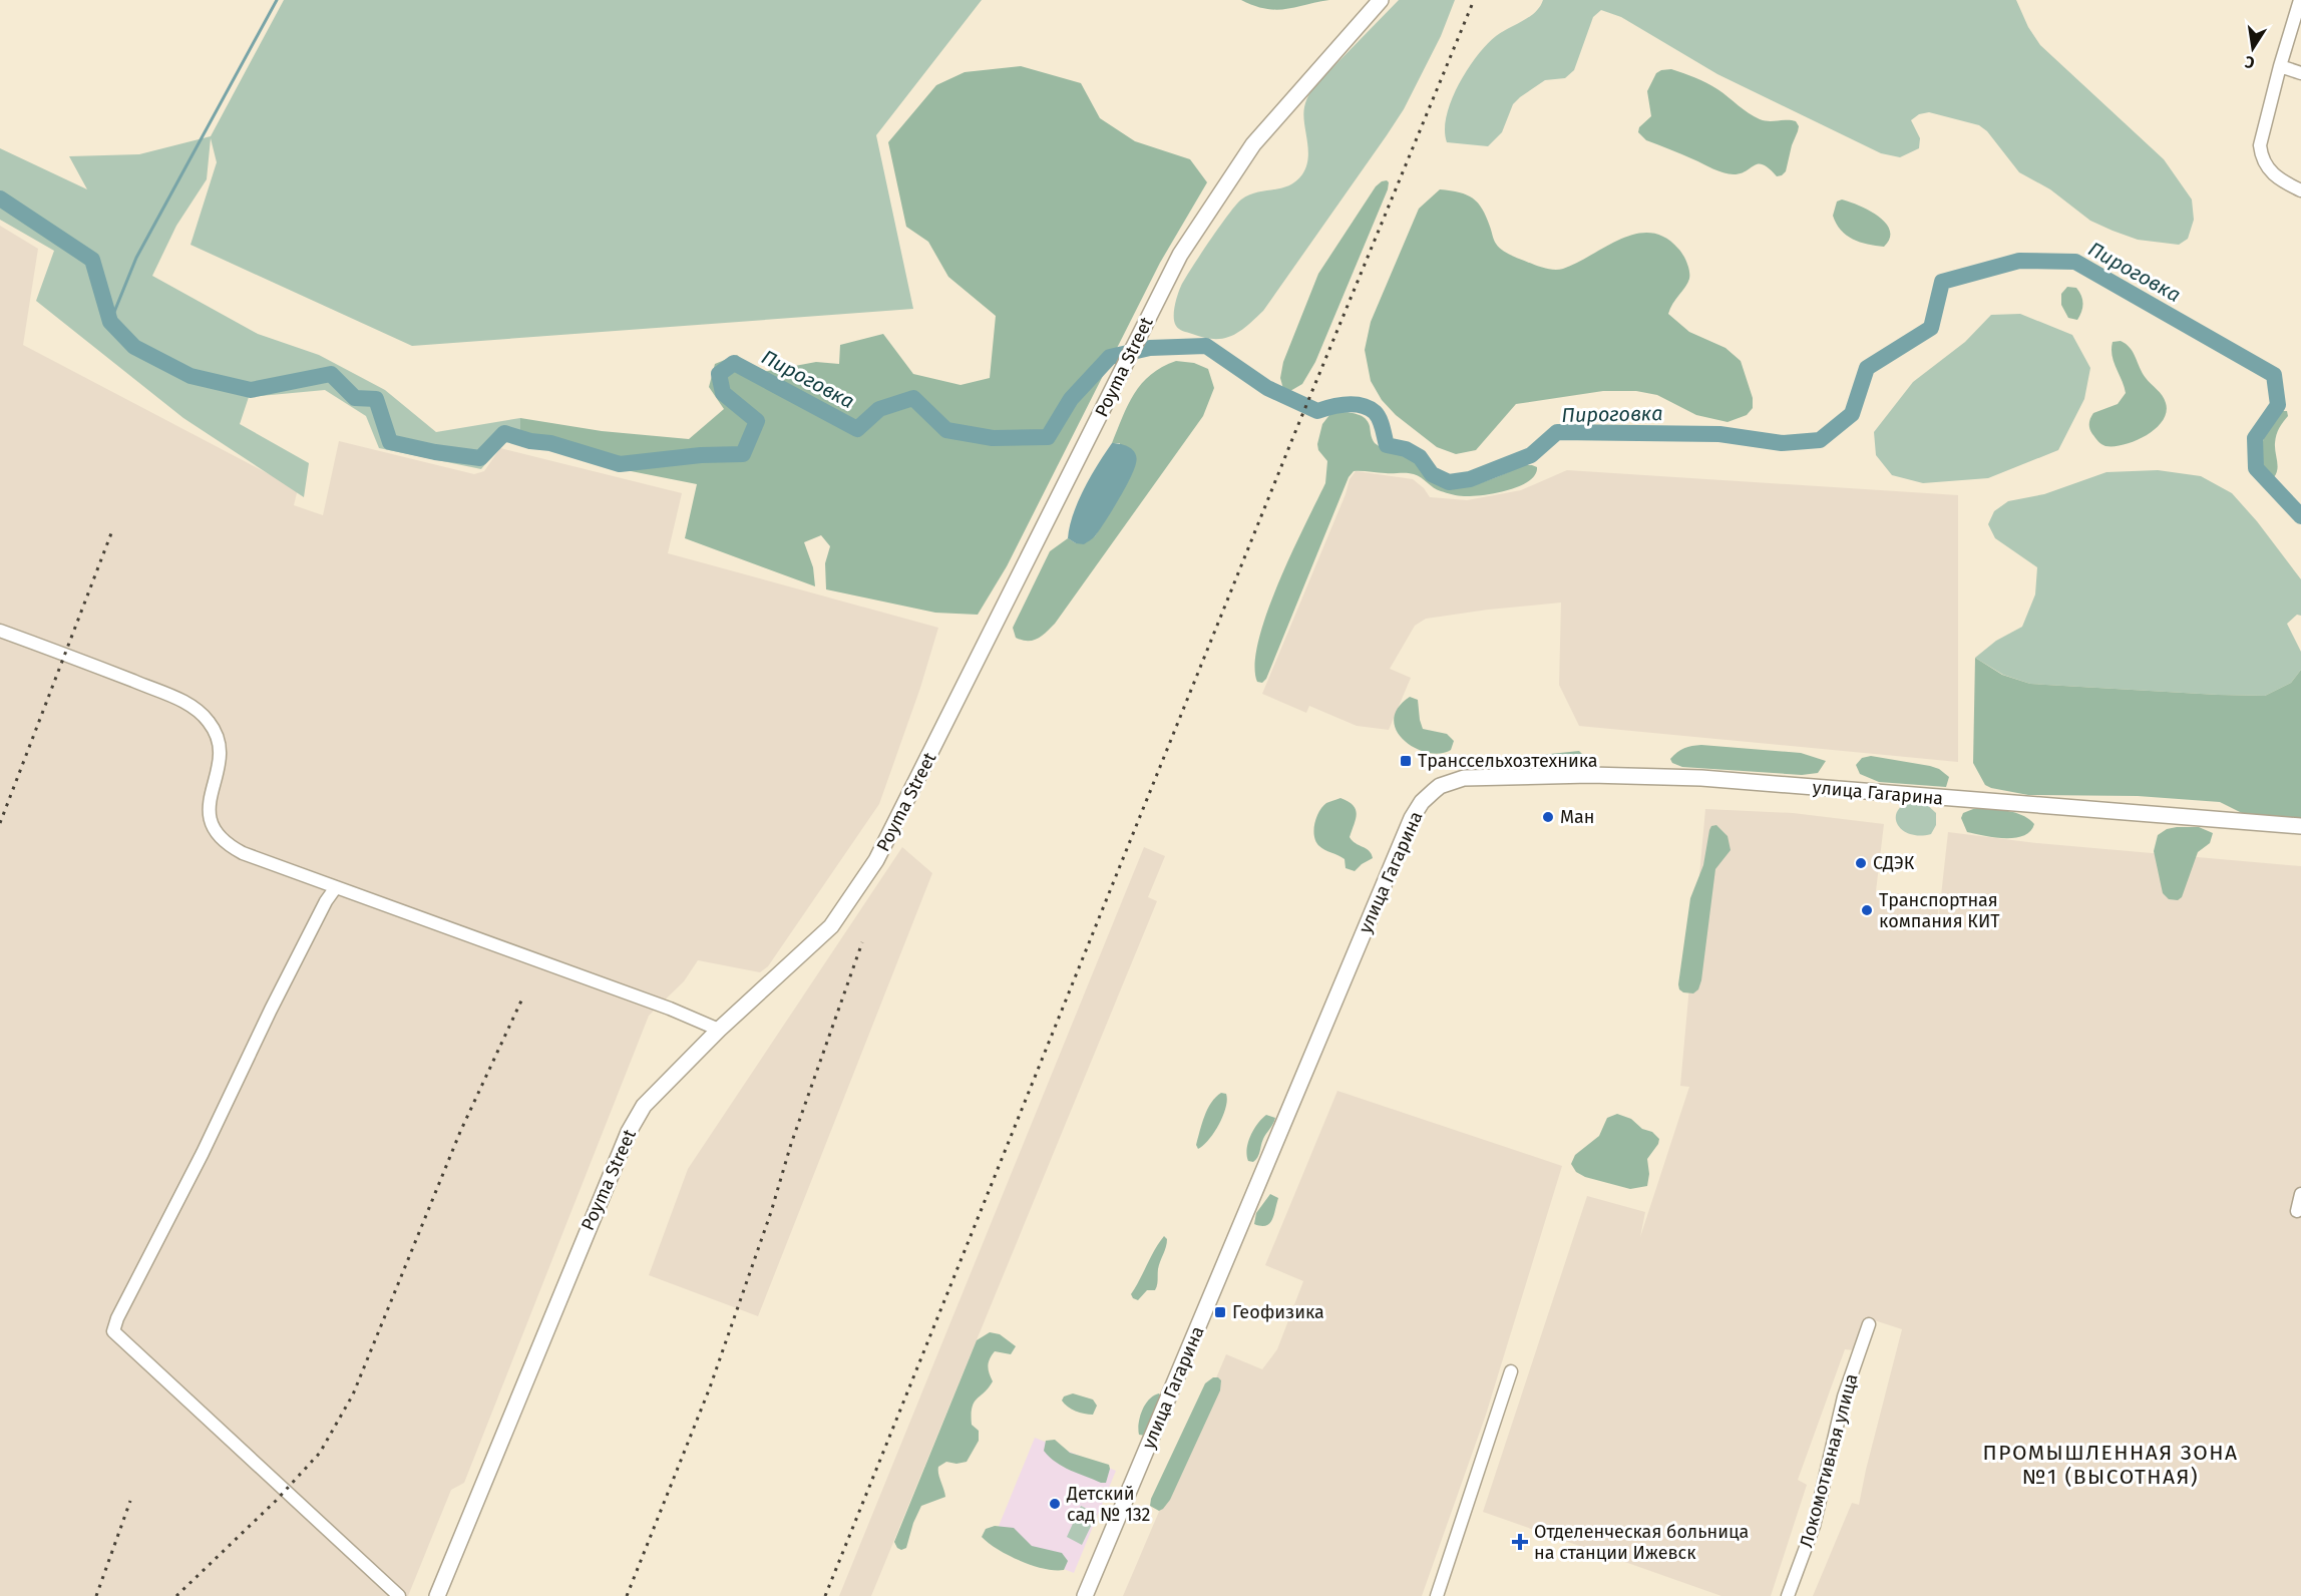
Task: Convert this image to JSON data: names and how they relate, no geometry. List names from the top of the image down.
{
  "streets": {
    "main road": ["Poyma Street", "улица Гагарина"],
    "street": ["Локомотивная улица"]
  },
  "districts": ["ПРОМЫШЛЕННАЯ ЗОНА №1 (ВЫСОТНАЯ)"],
  "water": ["Пироговка"],
  "places": {
    "transit": ["Транссельхозтехника", "Геофизика"],
    "other": [
      "Ман",
      "СДЭК",
      "Транспортная компания КИТ",
      "Детский сад № 132"
    ],
    "health": ["Отделенческая больница на станции Ижевск"]
  },
  "north": "bottom"
}
